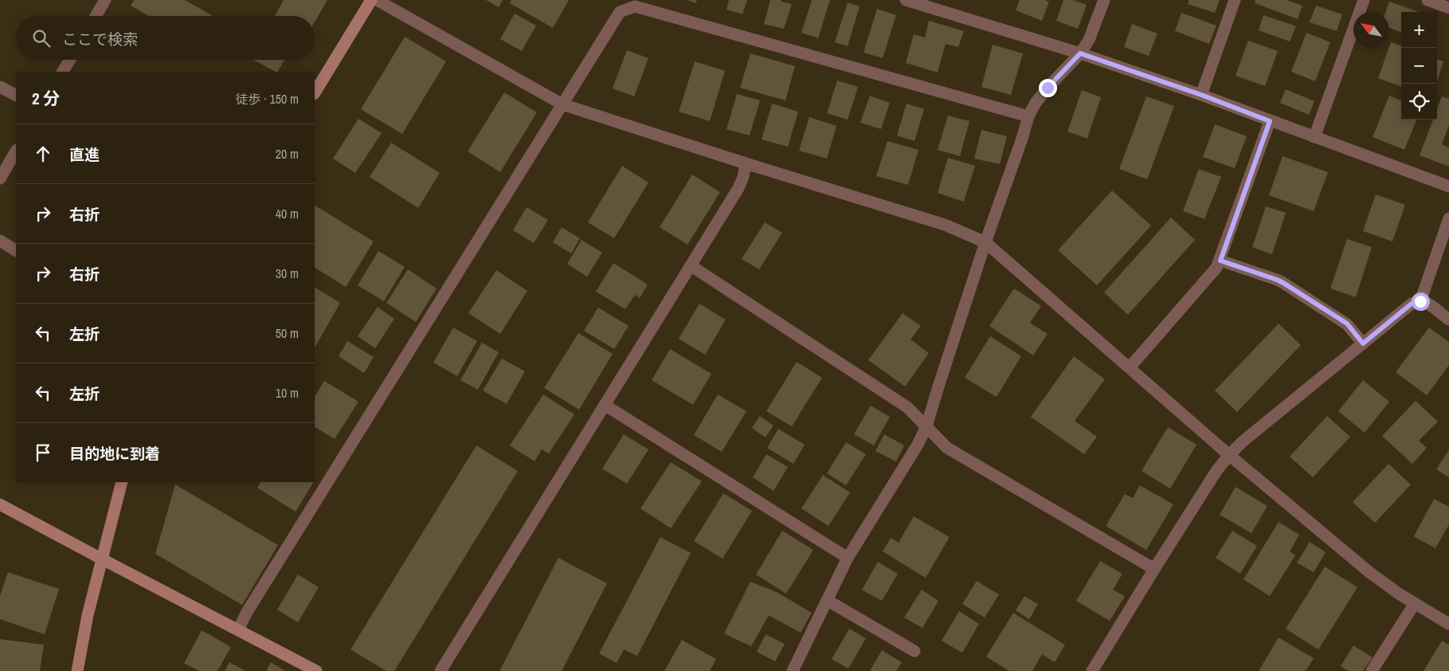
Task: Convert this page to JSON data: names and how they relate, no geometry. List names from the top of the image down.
{
  "north": "top left",
  "page": {
    "map_buttons": ["+", "−"],
    "search": "ここで検索",
    "heading": ["2 分", "徒歩 · 150 m"],
    "list": [
      ["直進", "20 m"],
      ["右折", "40 m"],
      ["右折", "30 m"],
      ["左折", "50 m"],
      ["左折", "10 m"],
      "目的地に到着"
    ]
  }
}
